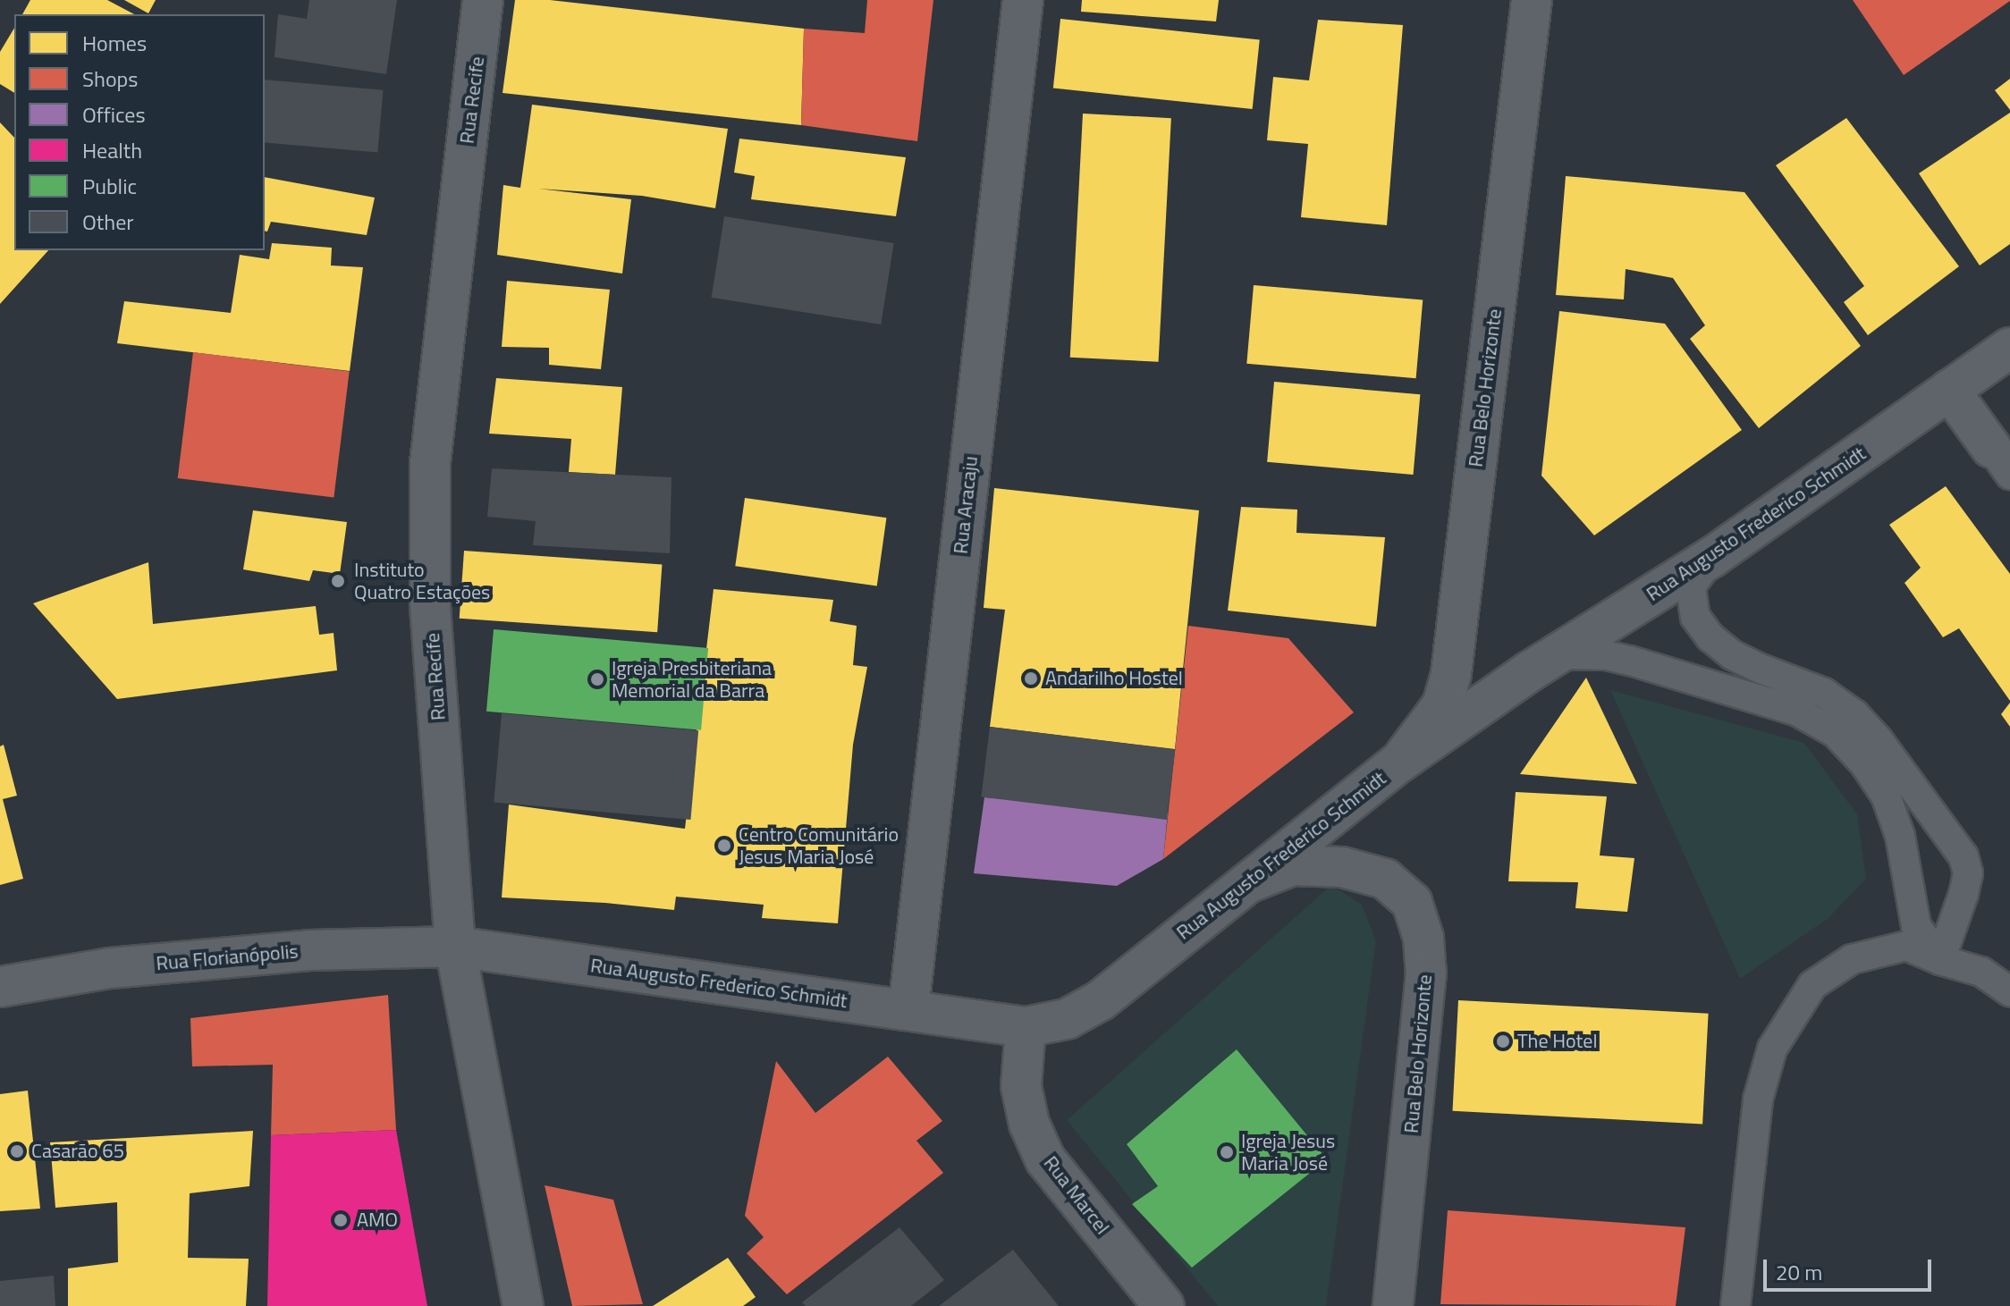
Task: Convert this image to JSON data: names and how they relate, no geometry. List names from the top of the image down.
{
  "streets": {
    "street": [
      "Rua Recife",
      "Rua Belo Horizonte",
      "Rua Aracaju",
      "Rua Augusto Frederico Schmidt",
      "Rua Florianópolis",
      "Rua Marcel"
    ]
  },
  "crossings": [
    ["Rua Recife", "Rua Augusto Frederico Schmidt"],
    ["Rua Recife", "Rua Florianópolis"],
    ["Rua Belo Horizonte", "Rua Augusto Frederico Schmidt"],
    ["Rua Aracaju", "Rua Augusto Frederico Schmidt"],
    ["Rua Augusto Frederico Schmidt", "Rua Florianópolis"],
    ["Rua Augusto Frederico Schmidt", "Rua Marcel"]
  ],
  "places": [
    "Instituto Quatro Estações",
    "Andarilho Hostel",
    "Igreja Presbiteriana Memorial da Barra",
    "Centro Comunitário Jesus Maria José",
    "The Hotel",
    "Casarão 65",
    "Igreja Jesus Maria José",
    "AMO"
  ],
  "legend": [
    "Homes",
    "Shops",
    "Offices",
    "Health",
    "Public",
    "Other"
  ],
  "scale_bar": "20 m"
}
